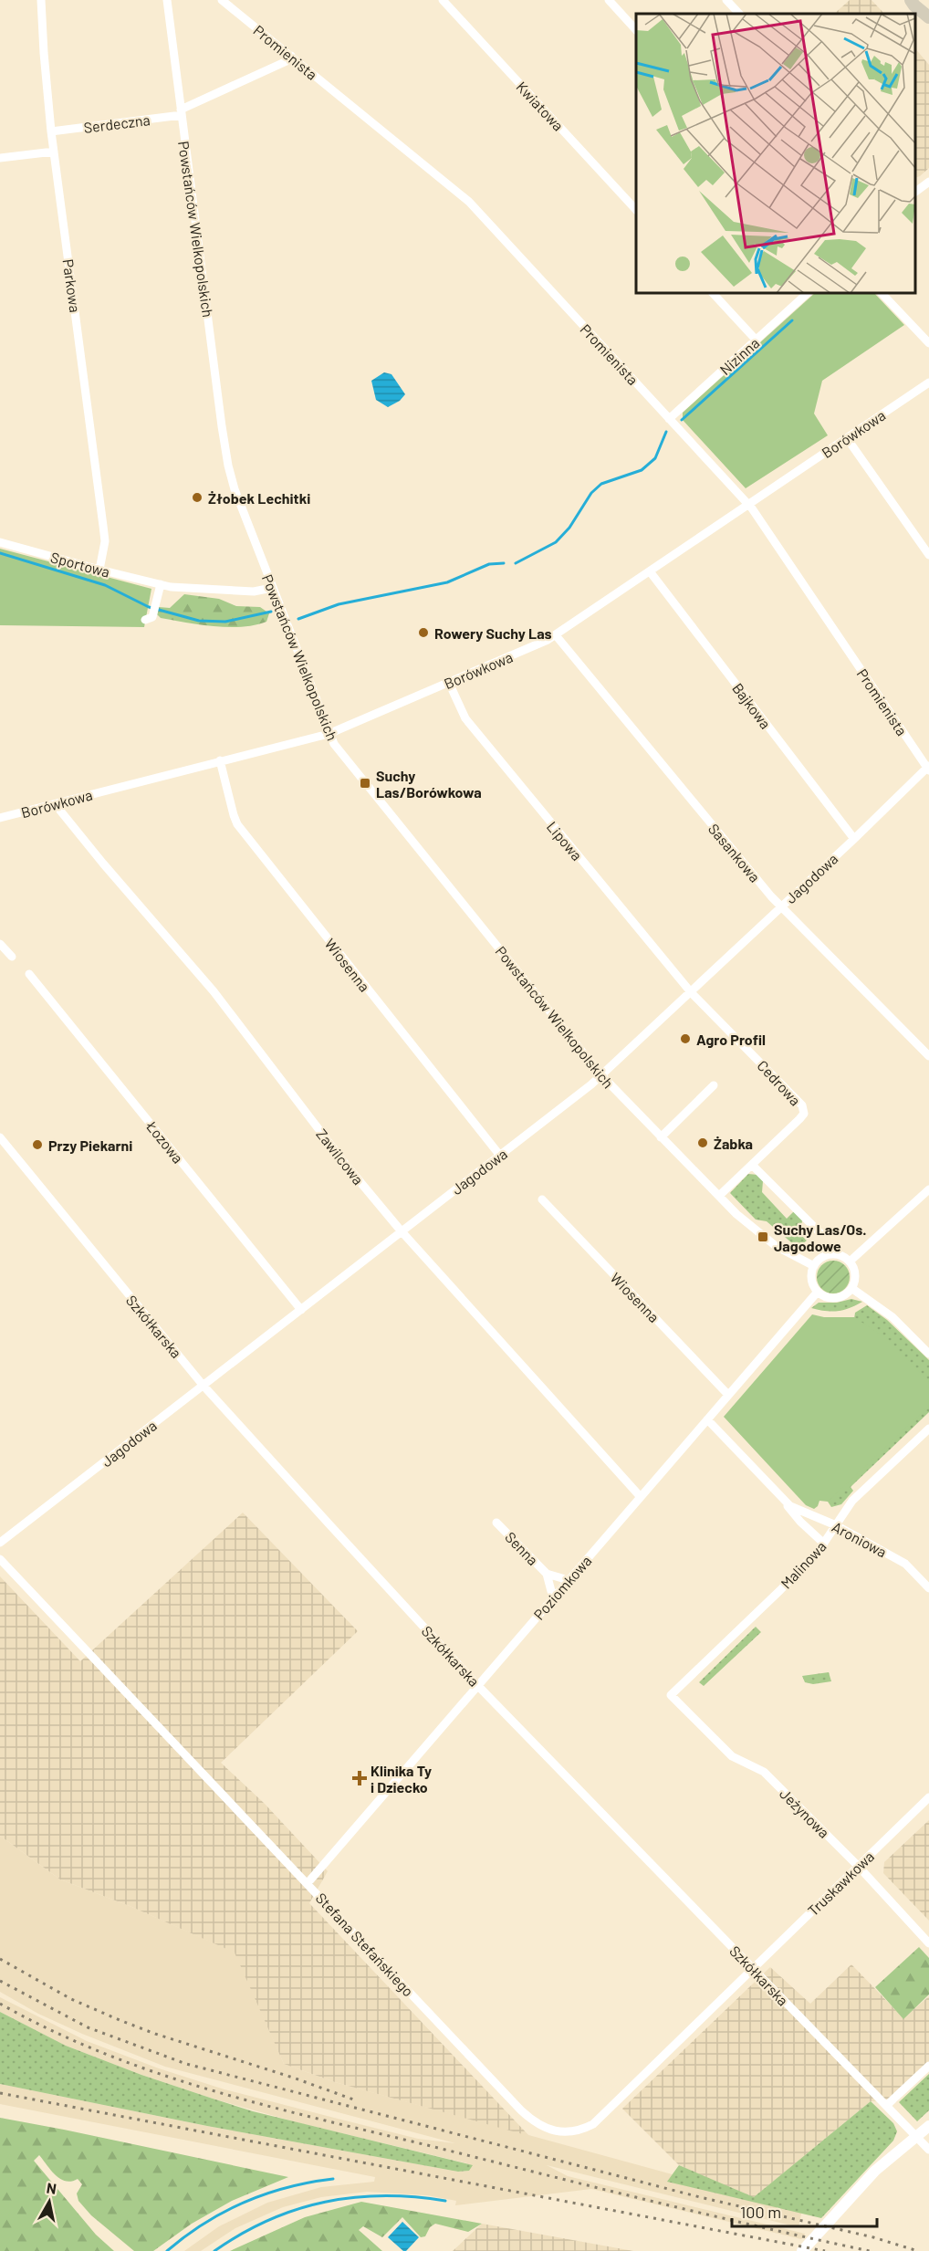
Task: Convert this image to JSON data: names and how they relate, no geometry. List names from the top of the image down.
{
  "streets": {
    "street": [
      "Promienista",
      "Kwiatowa",
      "Serdeczna",
      "Powstańców Wielkopolskich",
      "Parkowa",
      "Nizinna",
      "Borówkowa",
      "Sportowa",
      "Bajkowa",
      "Lipowa",
      "Sasankowa",
      "Jagodowa",
      "Wiosenna",
      "Cedrowa",
      "Łozowa",
      "Zawilcowa",
      "Szkółkarska",
      "Aroniowa",
      "Senna",
      "Malinowa",
      "Poziomkowa",
      "Jeżynowa",
      "Truskawkowa",
      "Stefana Stefańskiego"
    ]
  },
  "crossings": [
    ["Promienista", "Serdeczna"],
    ["Promienista", "Nizinna"],
    ["Promienista", "Borówkowa"],
    ["Promienista", "Jagodowa"],
    ["Serdeczna", "Powstańców Wielkopolskich"],
    ["Serdeczna", "Parkowa"],
    ["Powstańców Wielkopolskich", "Borówkowa"],
    ["Powstańców Wielkopolskich", "Sportowa"],
    ["Powstańców Wielkopolskich", "Jagodowa"],
    ["Powstańców Wielkopolskich", "Cedrowa"],
    ["Powstańców Wielkopolskich", "Poziomkowa"],
    ["Parkowa", "Sportowa"],
    ["Borówkowa", "Bajkowa"],
    ["Borówkowa", "Lipowa"],
    ["Borówkowa", "Sasankowa"],
    ["Borówkowa", "Wiosenna"],
    ["Borówkowa", "Zawilcowa"],
    ["Bajkowa", "Jagodowa"],
    ["Lipowa", "Jagodowa"],
    ["Lipowa", "Cedrowa"],
    ["Sasankowa", "Jagodowa"],
    ["Jagodowa", "Wiosenna"],
    ["Jagodowa", "Cedrowa"],
    ["Jagodowa", "Łozowa"],
    ["Jagodowa", "Zawilcowa"],
    ["Jagodowa", "Szkółkarska"],
    ["Wiosenna", "Poziomkowa"],
    ["Zawilcowa", "Poziomkowa"],
    ["Szkółkarska", "Poziomkowa"],
    ["Szkółkarska", "Truskawkowa"],
    ["Szkółkarska", "Stefana Stefańskiego"],
    ["Aroniowa", "Malinowa"],
    ["Aroniowa", "Poziomkowa"],
    ["Senna", "Poziomkowa"],
    ["Malinowa", "Jeżynowa"],
    ["Poziomkowa", "Stefana Stefańskiego"],
    ["Jeżynowa", "Truskawkowa"],
    ["Truskawkowa", "Stefana Stefańskiego"]
  ],
  "places": {
    "other": [
      "Żłobek Lechitki",
      "Rowery Suchy Las",
      "Agro Profil",
      "Żabka",
      "Przy Piekarni"
    ],
    "transit": ["Suchy Las/Borówkowa", "Suchy Las/Os. Jagodowe"],
    "health": ["Klinika Ty i Dziecko"]
  },
  "scale_bar": "100 m",
  "north": "top"
}
